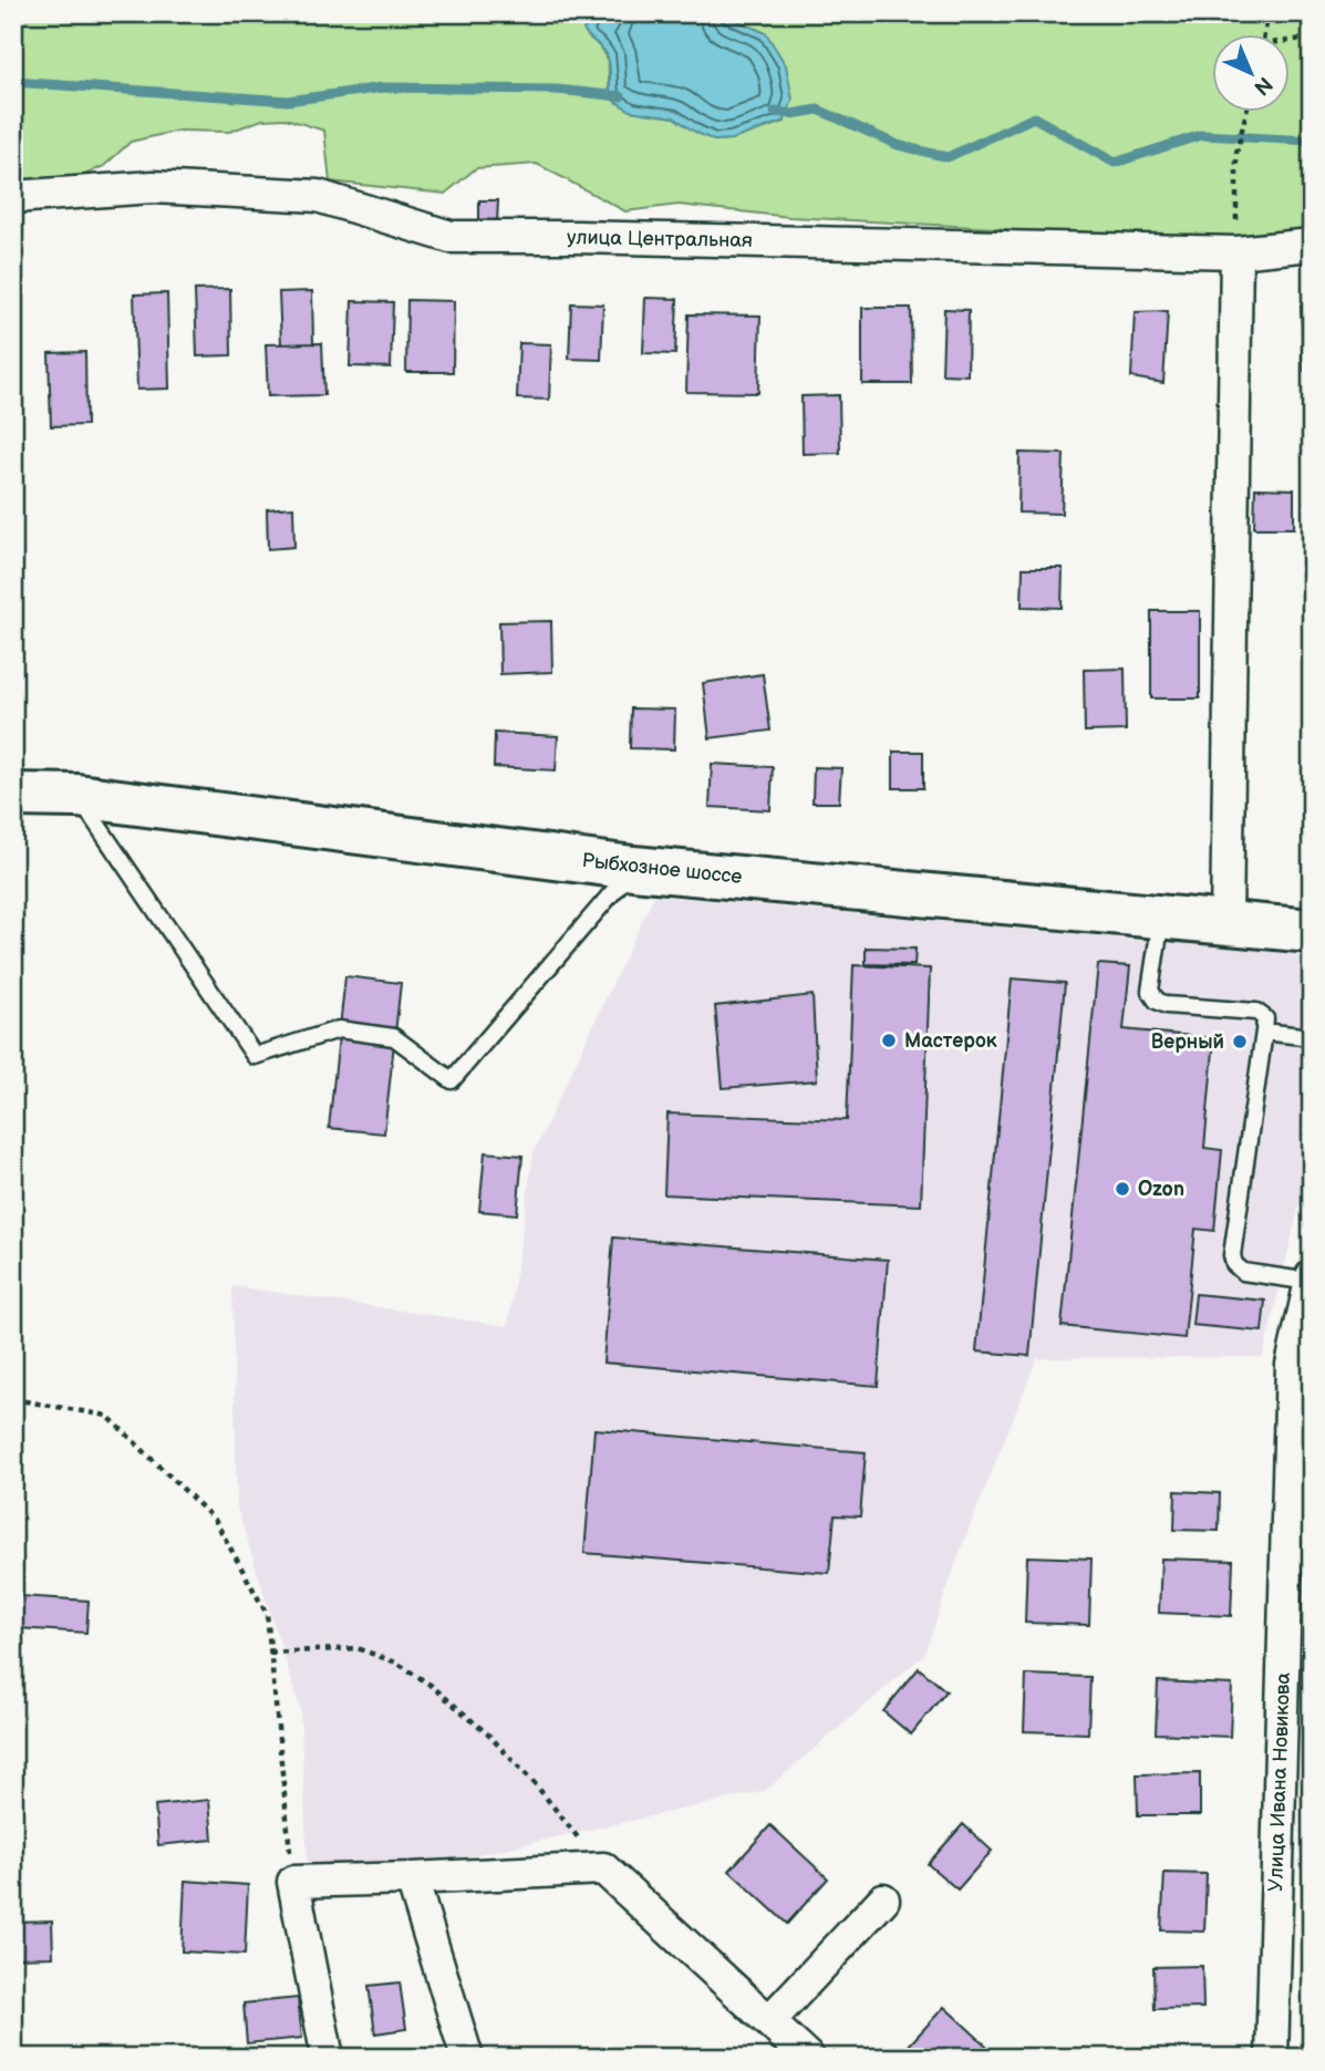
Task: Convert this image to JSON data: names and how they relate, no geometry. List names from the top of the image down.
{
  "streets": {
    "main road": ["Рыбхозное шоссе"],
    "street": ["улица Центральная", "Улица Ивана Новикова"]
  },
  "places": ["Мастерок", "Верный", "Ozon"],
  "north": "bottom right"
}
